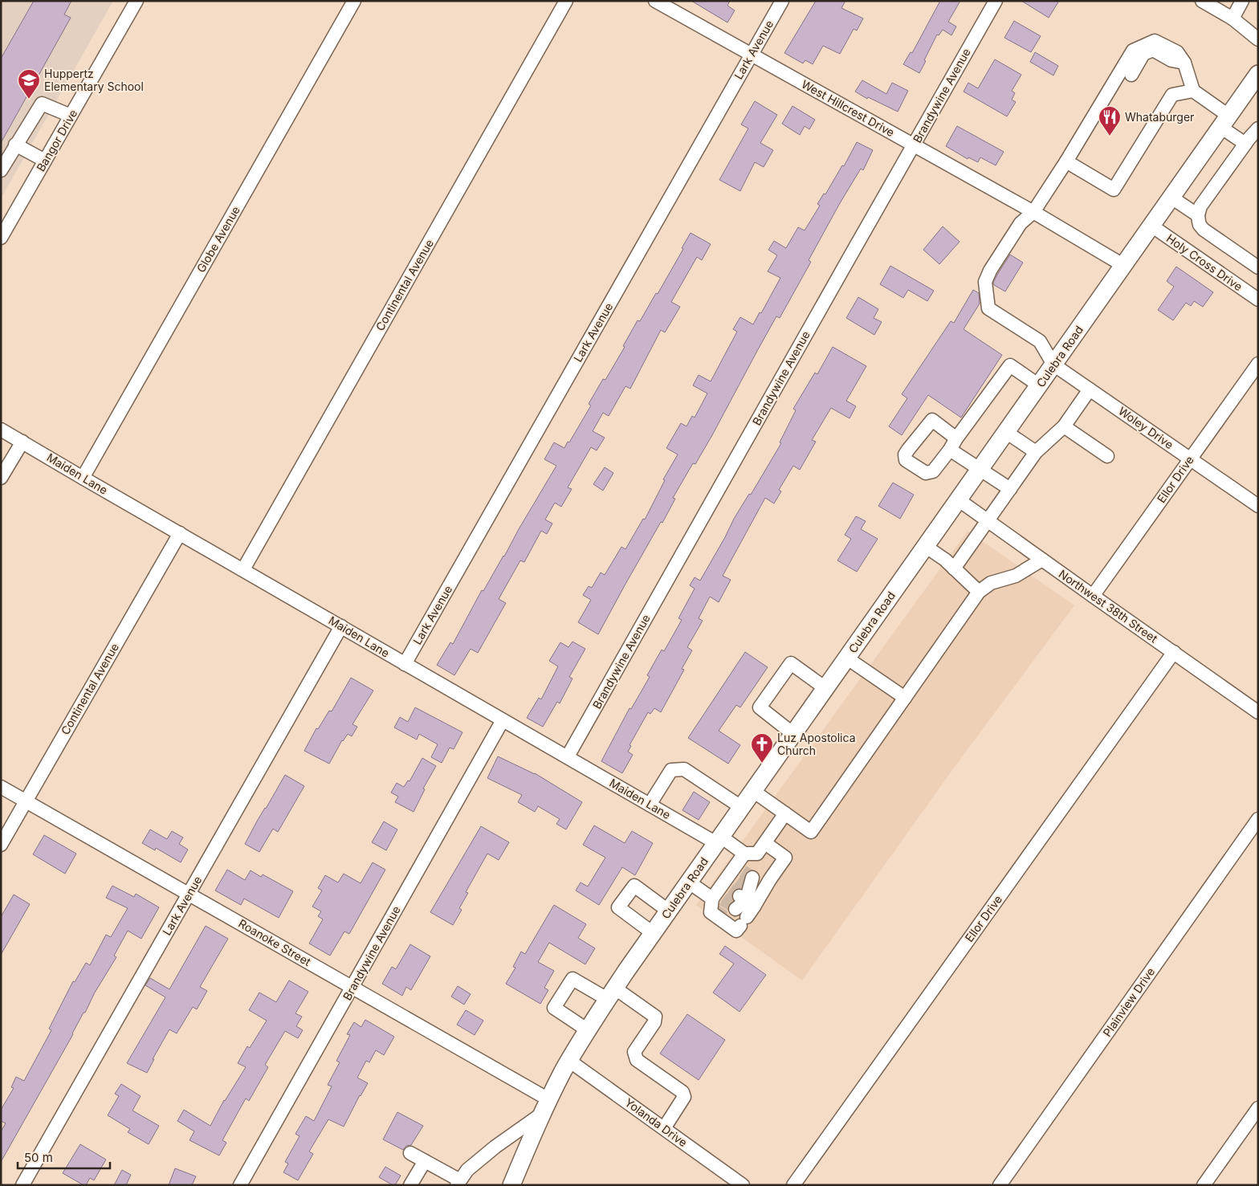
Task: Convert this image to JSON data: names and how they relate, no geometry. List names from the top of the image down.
{
  "streets": {
    "main road": ["Culebra Road"],
    "street": [
      "Lark Avenue",
      "Brandywine Avenue",
      "West Hillcrest Drive",
      "Bangor Drive",
      "Globe Avenue",
      "Holy Cross Drive",
      "Continental Avenue",
      "Woley Drive",
      "Maiden Lane",
      "Ellor Drive",
      "Northwest 38th Street",
      "Roanoke Street",
      "Plainview Drive",
      "Yolanda Drive"
    ]
  },
  "crossings": [
    ["Lark Avenue", "West Hillcrest Drive"],
    ["Lark Avenue", "Maiden Lane"],
    ["Lark Avenue", "Roanoke Street"],
    ["Brandywine Avenue", "West Hillcrest Drive"],
    ["Brandywine Avenue", "Maiden Lane"],
    ["Brandywine Avenue", "Roanoke Street"],
    ["West Hillcrest Drive", "Culebra Road"],
    ["Globe Avenue", "Maiden Lane"],
    ["Holy Cross Drive", "Culebra Road"],
    ["Continental Avenue", "Maiden Lane"],
    ["Continental Avenue", "Roanoke Street"],
    ["Culebra Road", "Woley Drive"],
    ["Culebra Road", "Maiden Lane"],
    ["Culebra Road", "Northwest 38th Street"],
    ["Culebra Road", "Roanoke Street"],
    ["Culebra Road", "Yolanda Drive"],
    ["Woley Drive", "Ellor Drive"],
    ["Ellor Drive", "Northwest 38th Street"]
  ],
  "places": {
    "school or university": ["Huppertz Elementary School"],
    "restaurant": ["Whataburger"],
    "church": ["Luz Apostolica Church"]
  },
  "scale_bar": "50 m"
}
